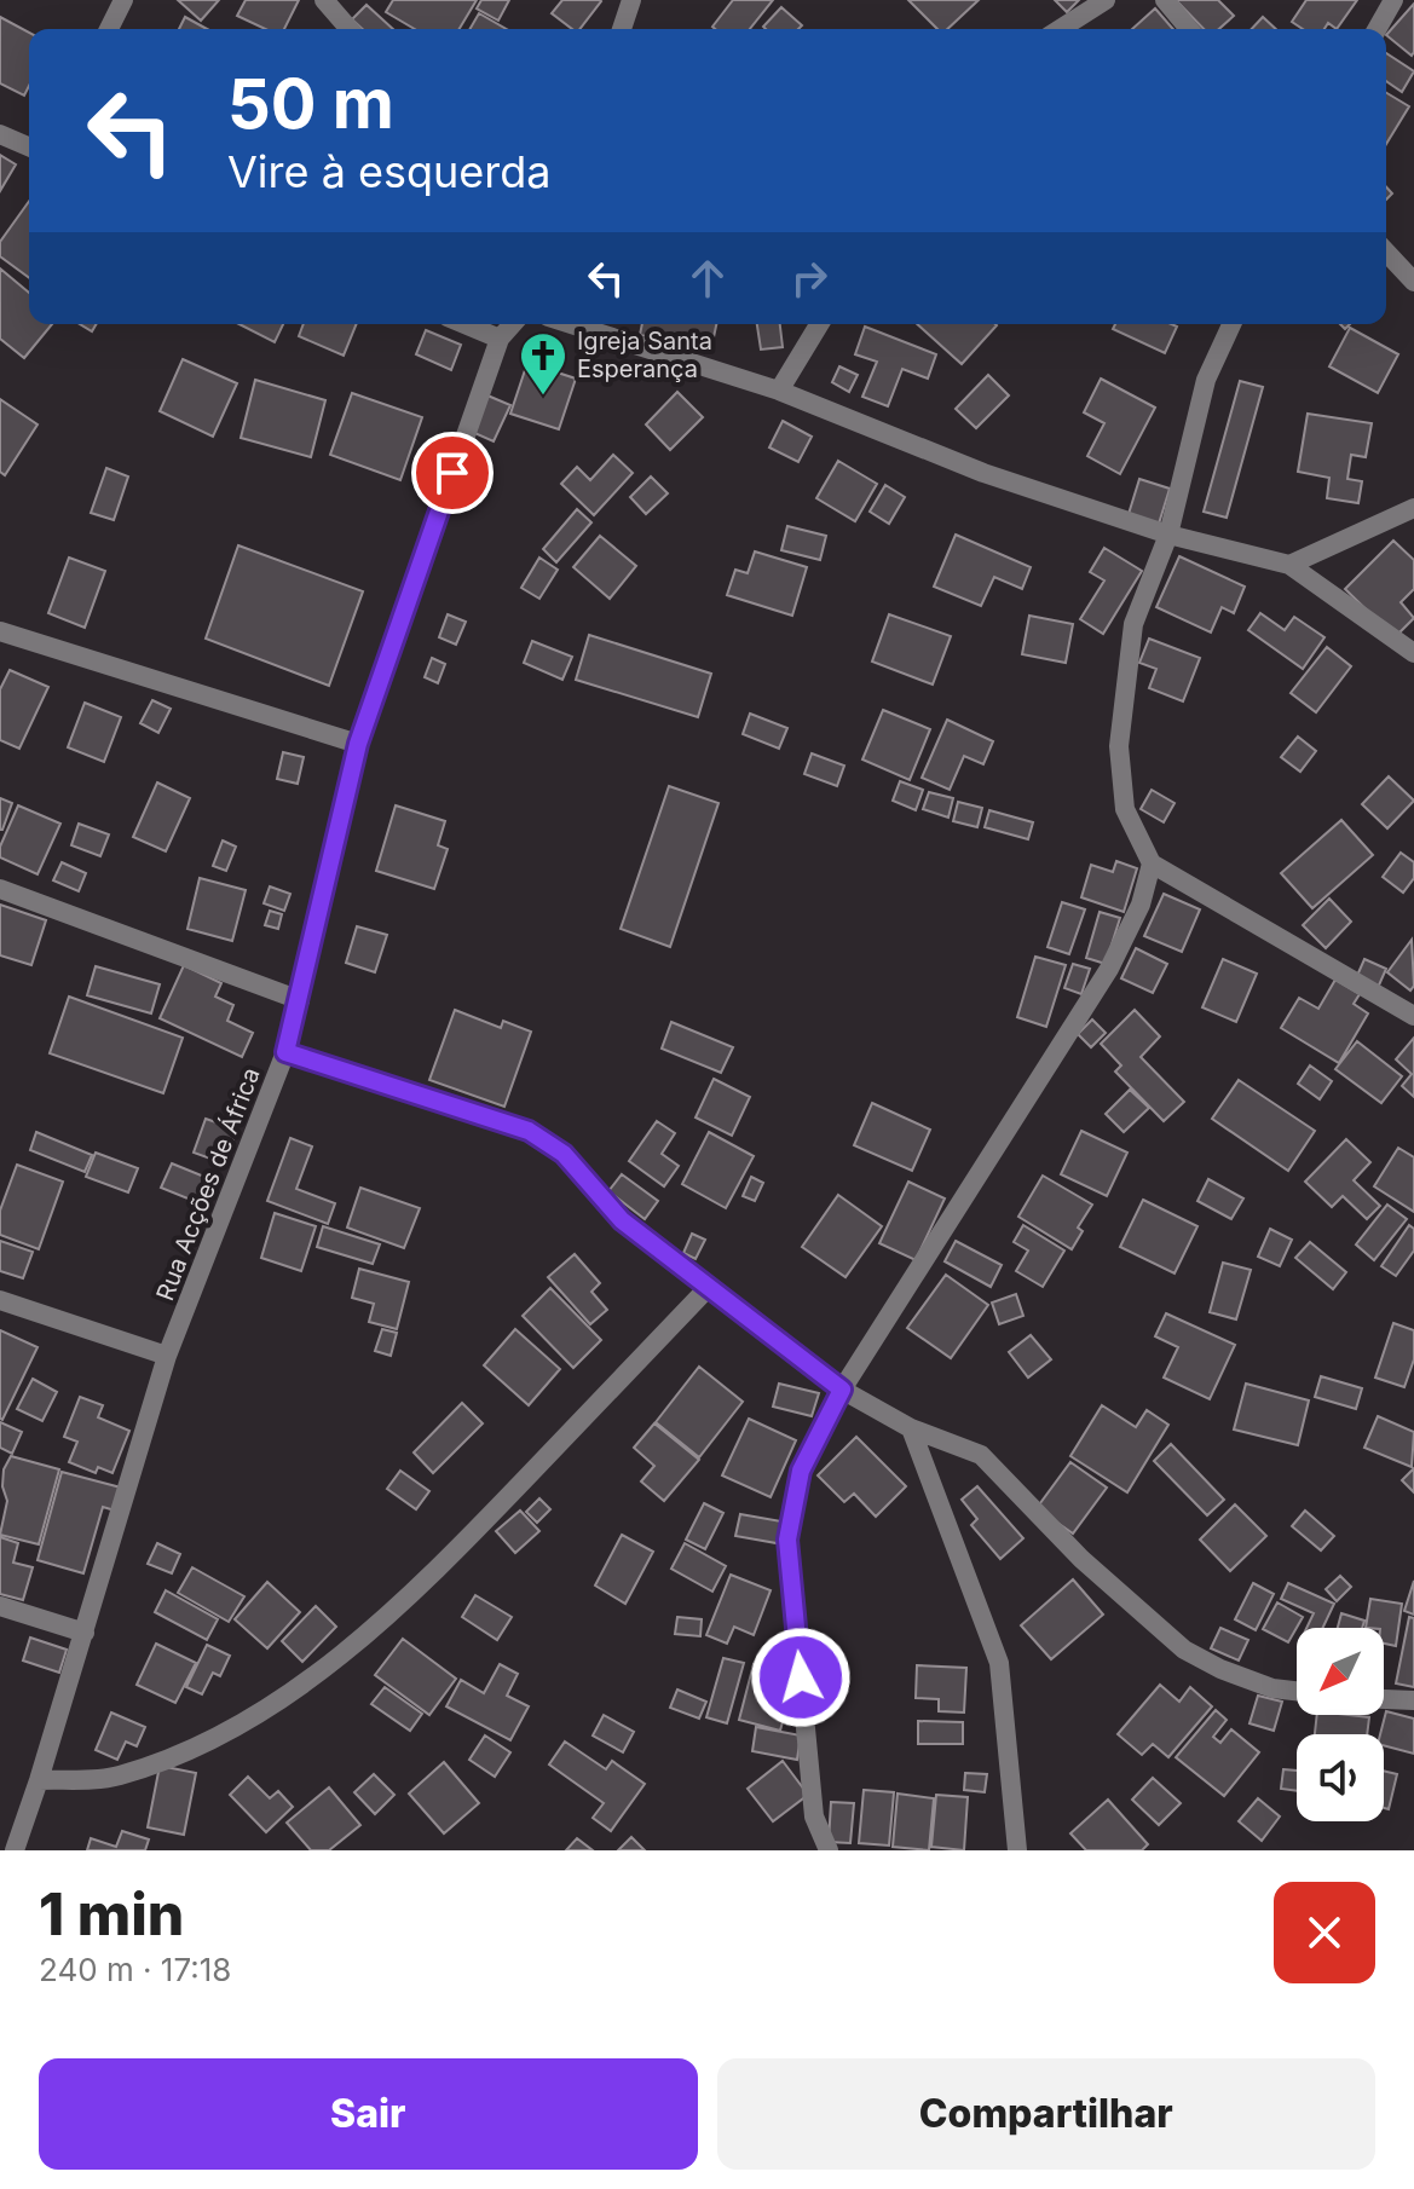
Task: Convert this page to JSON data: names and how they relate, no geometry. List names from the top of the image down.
{
  "streets": {
    "street": ["Rua Acções de África"]
  },
  "places": {
    "church": ["Igreja Santa Esperança"]
  },
  "north": "bottom left",
  "page": {
    "turn": ["50 m", "Vire à esquerda"],
    "heading": ["1 min", "240 m · 17:18"],
    "buttons": ["Sair", "Compartilhar"]
  }
}
